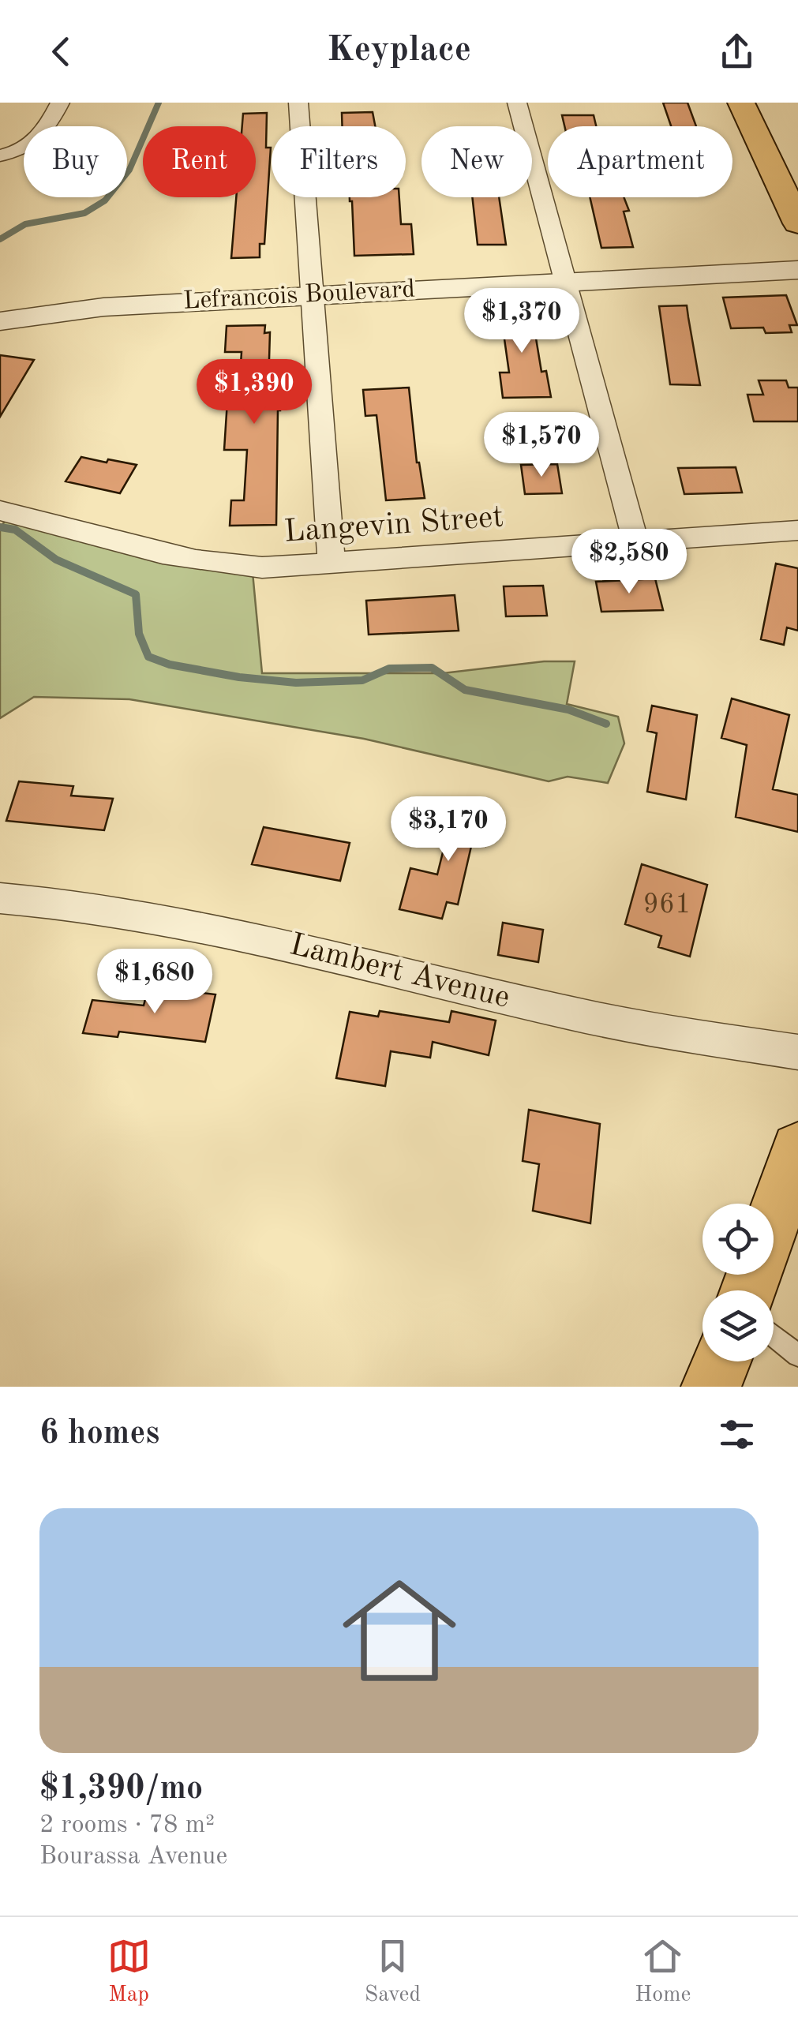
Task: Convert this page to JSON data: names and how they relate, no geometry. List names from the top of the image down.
{
  "streets": {
    "street": ["Lefrancois Boulevard", "Langevin Street", "Lambert Avenue"]
  },
  "house_numbers": ["961"],
  "page": {
    "header": "Keyplace",
    "chip": [
      "Buy",
      "Rent",
      "Filters",
      "New",
      "Apartment"
    ],
    "price": [
      "$1,370",
      "$1,390",
      "$1,570",
      "$2,580",
      "$3,170",
      "$1,680"
    ],
    "heading": "6 homes",
    "list": [
      {
        "name": "$1,390/mo",
        "note": "2 rooms · 78 m² · Bourassa Avenue"
      }
    ],
    "tabs": ["Map", "Saved", "Home"]
  }
}
